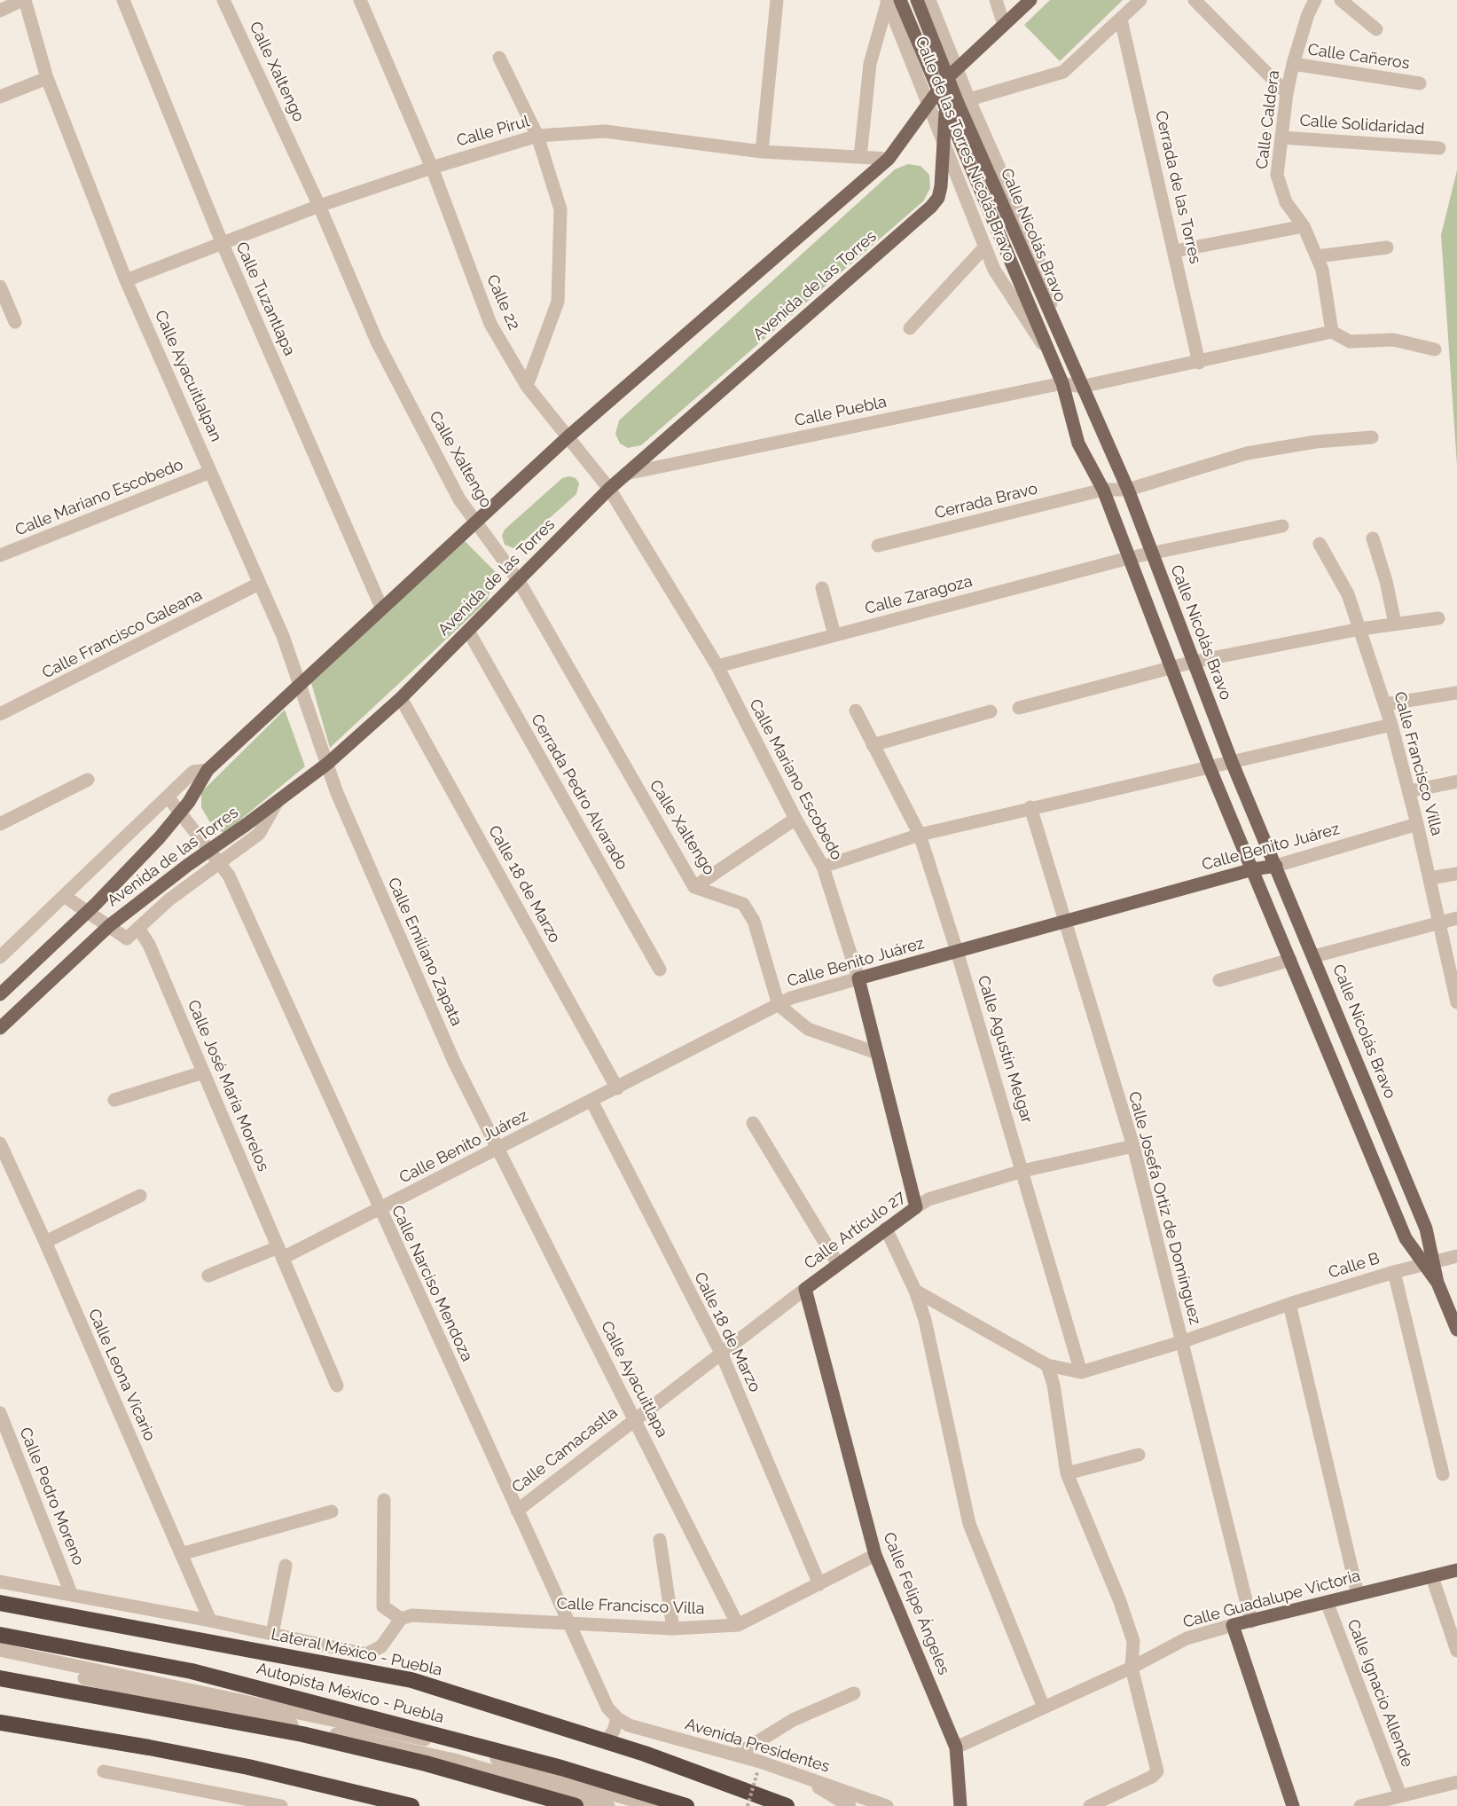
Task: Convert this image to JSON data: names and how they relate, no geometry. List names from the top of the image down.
{
  "streets": {
    "highway": ["Lateral México - Puebla", "Autopista México - Puebla"],
    "main road": [
      "Calle Nicolás Bravo",
      "Avenida de las Torres",
      "Calle Mariano Escobedo",
      "Calle Benito Juárez",
      "Calle Artículo 27",
      "Calle Guadalupe Victoria",
      "Calle Felipe Ángeles"
    ],
    "street": [
      "Calle Cañeros",
      "Calle Xaltengo",
      "Calle Caldera",
      "Calle Solidaridad",
      "Calle Pirul",
      "Calle de las Torres Nicolás Bravo",
      "Cerrada de las Torres",
      "Calle Tuzantlapa",
      "Calle 22",
      "Calle Ayacuitlalpan",
      "Calle Puebla",
      "Cerrada Bravo",
      "Calle Zaragoza",
      "Calle Francisco Galeana",
      "Calle Francisco Villa",
      "Cerrada Pedro Alvarado",
      "Calle 18 de Marzo",
      "Calle Emiliano Zapata",
      "Calle Agustín Melgar",
      "Calle José María Morelos",
      "Calle Josefa Ortiz de Domínguez",
      "Calle B",
      "Calle Narciso Mendoza",
      "Calle Leona Vicario",
      "Calle Ayacuitlapa",
      "Calle Camacastla",
      "Calle Pedro Moreno",
      "Calle Ignacio Allende",
      "Avenida Presidentes"
    ]
  },
  "crossings": [
    ["Calle Cañeros", "Calle Caldera"],
    ["Calle Xaltengo", "Calle Pirul"],
    ["Calle Xaltengo", "Avenida de las Torres"],
    ["Calle Xaltengo", "Calle Benito Juárez"],
    ["Calle Caldera", "Calle Solidaridad"],
    ["Calle Pirul", "Avenida de las Torres"],
    ["Calle Pirul", "Calle Tuzantlapa"],
    ["Calle Pirul", "Calle 22"],
    ["Calle Pirul", "Calle Ayacuitlalpan"],
    ["Calle de las Torres Nicolás Bravo", "Calle Nicolás Bravo"],
    ["Calle de las Torres Nicolás Bravo", "Avenida de las Torres"],
    ["Calle Nicolás Bravo", "Avenida de las Torres"],
    ["Calle Nicolás Bravo", "Calle Puebla"],
    ["Calle Nicolás Bravo", "Cerrada Bravo"],
    ["Calle Nicolás Bravo", "Calle Zaragoza"],
    ["Calle Nicolás Bravo", "Calle Benito Juárez"],
    ["Calle Nicolás Bravo", "Calle B"],
    ["Avenida de las Torres", "Calle Tuzantlapa"],
    ["Avenida de las Torres", "Calle 22"],
    ["Avenida de las Torres", "Calle Ayacuitlalpan"],
    ["Avenida de las Torres", "Calle Puebla"],
    ["Avenida de las Torres", "Calle Mariano Escobedo"],
    ["Avenida de las Torres", "Cerrada Pedro Alvarado"],
    ["Avenida de las Torres", "Calle 18 de Marzo"],
    ["Avenida de las Torres", "Calle Emiliano Zapata"],
    ["Calle 22", "Calle Mariano Escobedo"],
    ["Calle Ayacuitlalpan", "Calle Mariano Escobedo"],
    ["Calle Ayacuitlalpan", "Calle Francisco Galeana"],
    ["Calle Ayacuitlalpan", "Calle Emiliano Zapata"],
    ["Calle Mariano Escobedo", "Calle Zaragoza"],
    ["Calle Mariano Escobedo", "Calle Benito Juárez"],
    ["Calle Mariano Escobedo", "Calle Artículo 27"],
    ["Calle Francisco Villa", "Calle Benito Juárez"],
    ["Calle Francisco Villa", "Calle 18 de Marzo"],
    ["Calle Francisco Villa", "Calle Narciso Mendoza"],
    ["Calle Francisco Villa", "Calle Ayacuitlapa"],
    ["Calle Francisco Villa", "Calle Felipe Ángeles"],
    ["Calle Benito Juárez", "Calle 18 de Marzo"],
    ["Calle Benito Juárez", "Calle Emiliano Zapata"],
    ["Calle Benito Juárez", "Calle Agustín Melgar"],
    ["Calle Benito Juárez", "Calle José María Morelos"],
    ["Calle Benito Juárez", "Calle Josefa Ortiz de Domínguez"],
    ["Calle Benito Juárez", "Calle Narciso Mendoza"],
    ["Calle Benito Juárez", "Calle Ayacuitlapa"],
    ["Calle 18 de Marzo", "Calle Artículo 27"],
    ["Calle Emiliano Zapata", "Calle Ayacuitlapa"],
    ["Calle Agustín Melgar", "Calle Artículo 27"],
    ["Calle Agustín Melgar", "Calle B"],
    ["Calle Josefa Ortiz de Domínguez", "Calle Artículo 27"],
    ["Calle Josefa Ortiz de Domínguez", "Calle B"],
    ["Calle Josefa Ortiz de Domínguez", "Calle Guadalupe Victoria"],
    ["Calle Artículo 27", "Calle Ayacuitlapa"],
    ["Calle Artículo 27", "Calle Camacastla"],
    ["Calle Artículo 27", "Calle Felipe Ángeles"],
    ["Calle Narciso Mendoza", "Calle Camacastla"],
    ["Calle Narciso Mendoza", "Avenida Presidentes"],
    ["Calle Ayacuitlapa", "Calle Camacastla"],
    ["Calle Guadalupe Victoria", "Calle Felipe Ángeles"],
    ["Calle Guadalupe Victoria", "Calle Ignacio Allende"]
  ]
}
